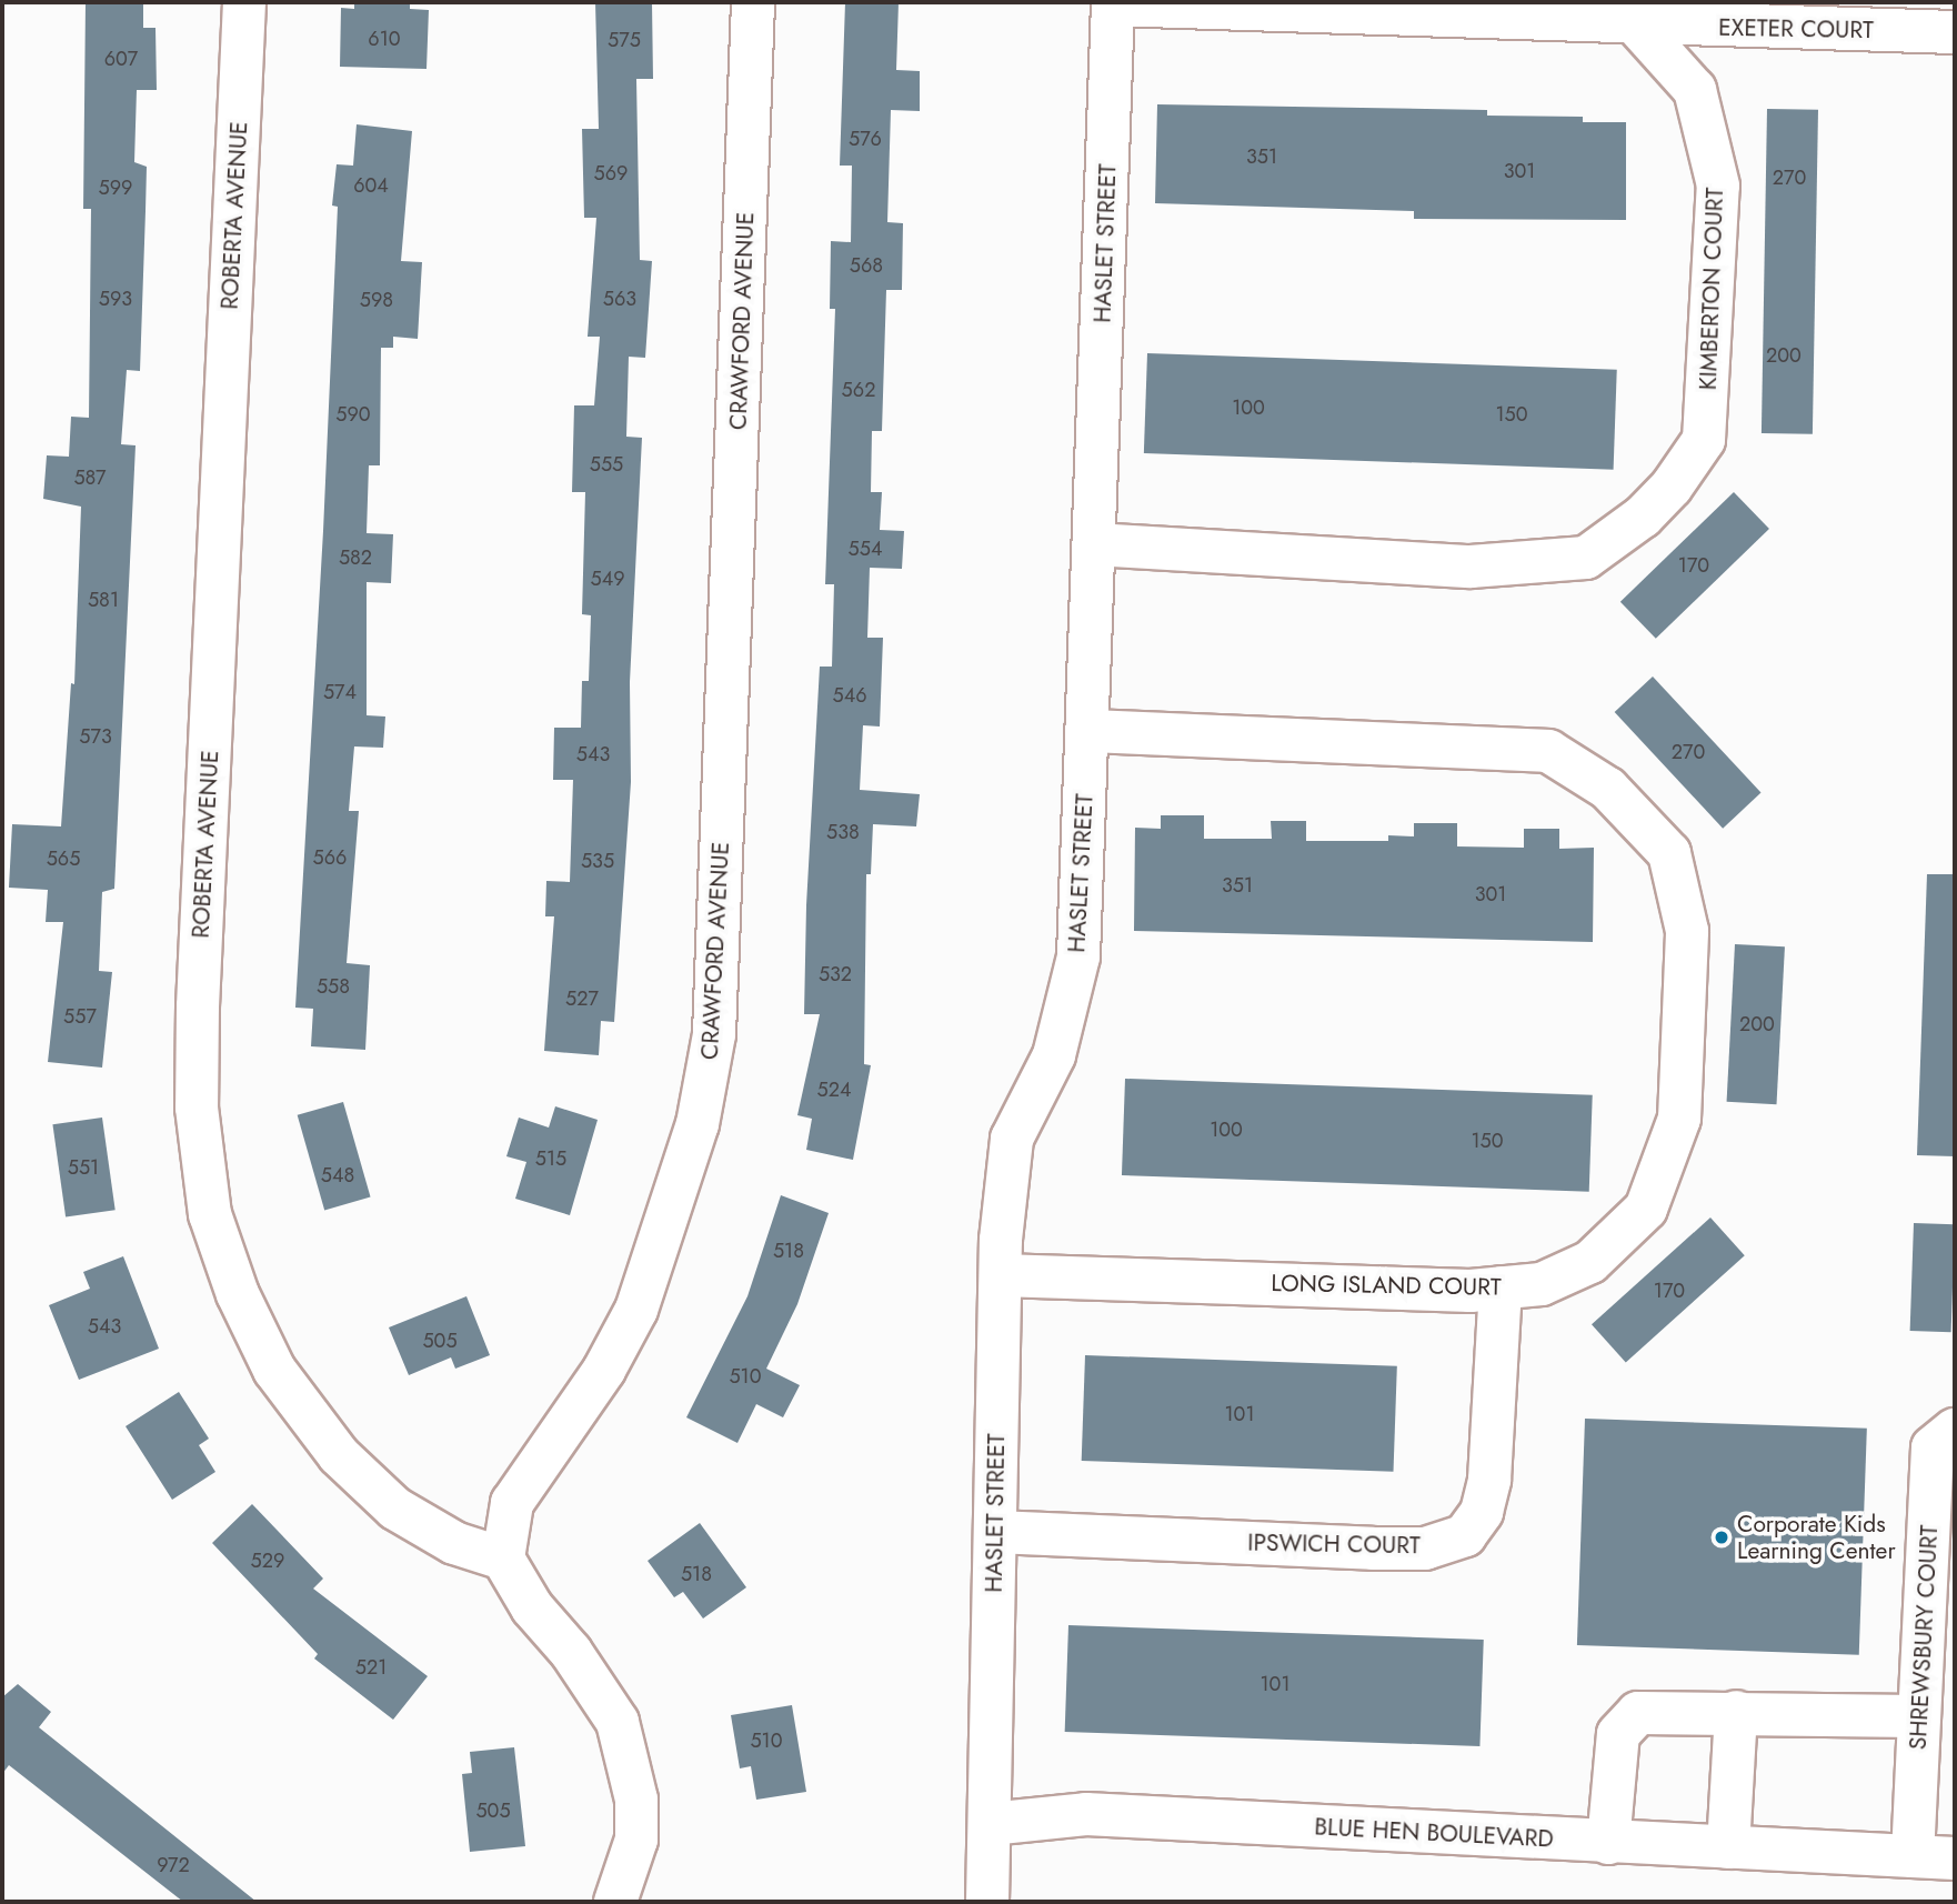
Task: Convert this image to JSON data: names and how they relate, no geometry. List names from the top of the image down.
{
  "streets": {
    "street": [
      "EXETER COURT",
      "ROBERTA AVENUE",
      "HASLET STREET",
      "KIMBERTON COURT",
      "CRAWFORD AVENUE",
      "LONG ISLAND COURT",
      "IPSWICH COURT",
      "SHREWSBURY COURT",
      "BLUE HEN BOULEVARD"
    ]
  },
  "crossings": [
    ["EXETER COURT", "KIMBERTON COURT"],
    ["ROBERTA AVENUE", "CRAWFORD AVENUE"],
    ["HASLET STREET", "KIMBERTON COURT"],
    ["HASLET STREET", "LONG ISLAND COURT"],
    ["HASLET STREET", "IPSWICH COURT"],
    ["HASLET STREET", "BLUE HEN BOULEVARD"],
    ["LONG ISLAND COURT", "IPSWICH COURT"],
    ["SHREWSBURY COURT", "BLUE HEN BOULEVARD"]
  ],
  "places": ["Corporate Kids Learning Center"],
  "house_numbers": [
    "610",
    "575",
    "607",
    "576",
    "351",
    "301",
    "569",
    "270",
    "604",
    "599",
    "568",
    "593",
    "563",
    "598",
    "200",
    "562",
    "100",
    "590",
    "150",
    "555",
    "587",
    "554",
    "582",
    "170",
    "549",
    "581",
    "574",
    "546",
    "573",
    "270",
    "543",
    "538",
    "566",
    "565",
    "535",
    "351",
    "301",
    "532",
    "558",
    "527",
    "557",
    "200",
    "524",
    "100",
    "150",
    "515",
    "551",
    "548",
    "518",
    "170",
    "543",
    "505",
    "510",
    "101",
    "529",
    "518",
    "521",
    "101",
    "510",
    "505",
    "972"
  ]
}
